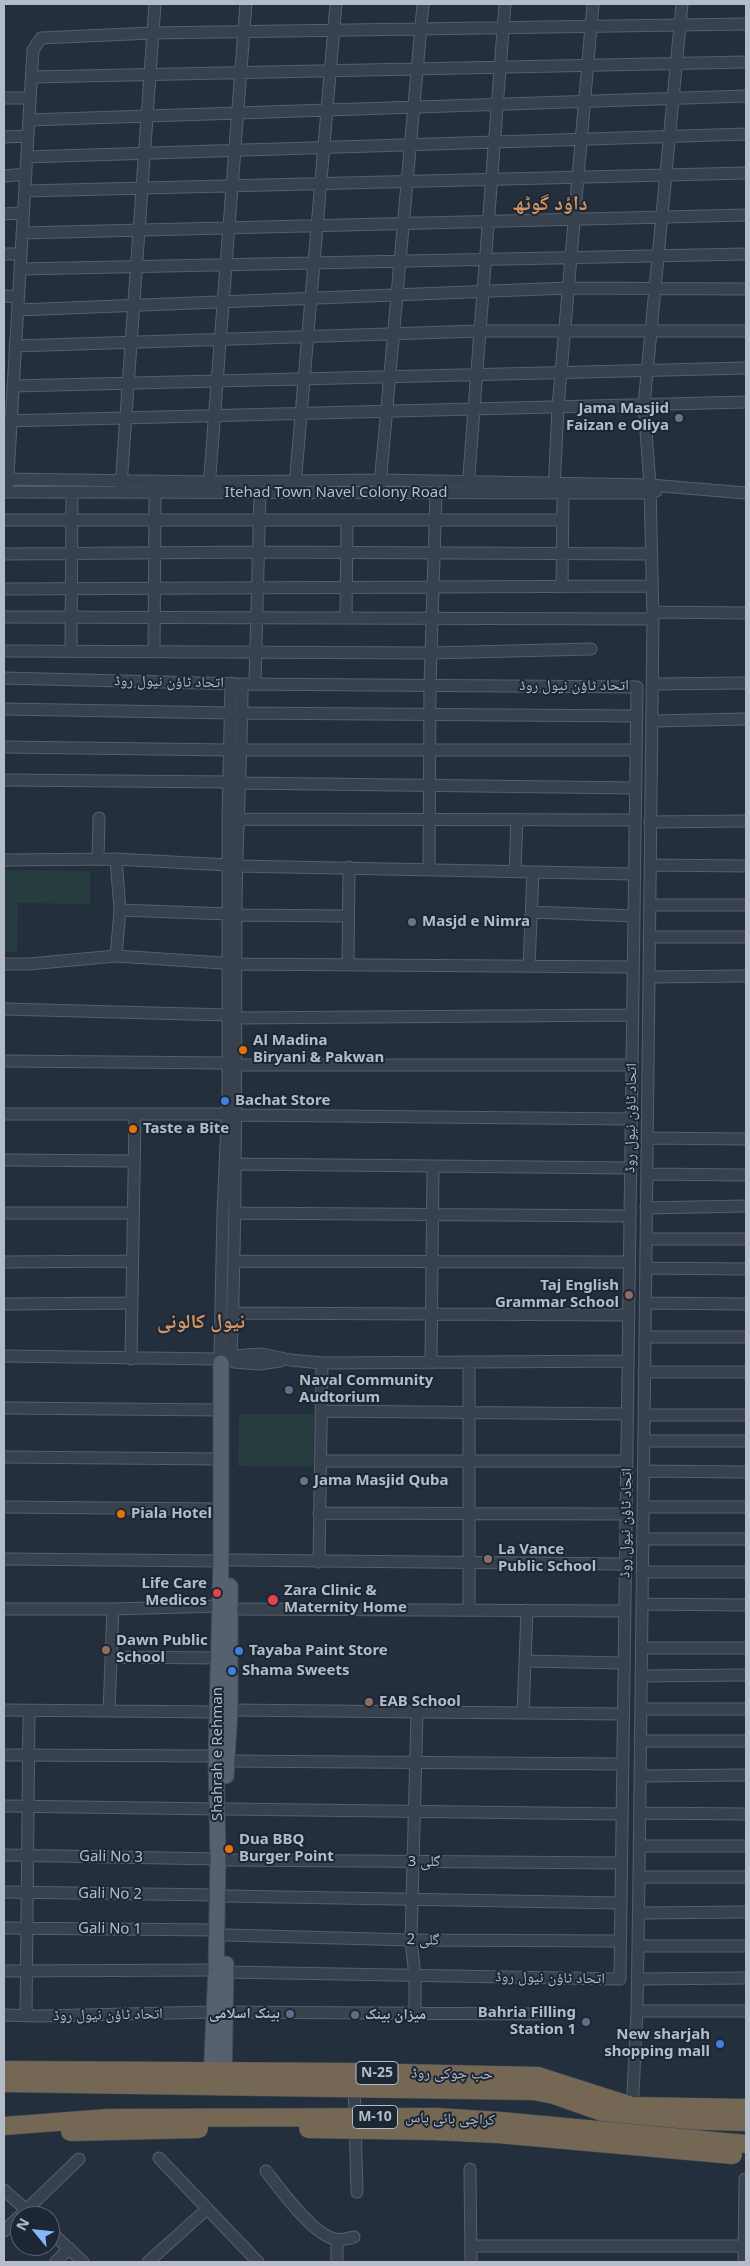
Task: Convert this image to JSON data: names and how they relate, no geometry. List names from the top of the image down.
{
  "streets": {
    "highway": ["M-10", "کراچی بائی پاس"],
    "main road": ["Shahrah e Rehman"],
    "street": [
      "Itehad Town Navel Colony Road",
      "اتحاد ٹاؤن نیول روڈ",
      "Gali No 3",
      "گلی 3",
      "Gali No 2",
      "Gali No 1",
      "گلی 2"
    ]
  },
  "crossings": [
    ["اتحاد ٹاؤن نیول روڈ", "Shahrah e Rehman"],
    ["اتحاد ٹاؤن نیول روڈ", "گلی 3"],
    ["اتحاد ٹاؤن نیول روڈ", "گلی 2"],
    ["Shahrah e Rehman", "Gali No 3"],
    ["Shahrah e Rehman", "گلی 3"],
    ["Shahrah e Rehman", "Gali No 2"],
    ["Shahrah e Rehman", "Gali No 1"],
    ["Shahrah e Rehman", "گلی 2"],
    ["Gali No 3", "گلی 3"],
    ["Gali No 1", "گلی 2"]
  ],
  "districts": ["داؤد گوٹھ", "نیول کالونی"],
  "places": [
    "Jama Masjid Faizan e Oliya",
    "Masjd e Nimra",
    "Al Madina Biryani & Pakwan",
    "Bachat Store",
    "Taste a Bite",
    "Taj English Grammar School",
    "Naval Community Audtorium",
    "Jama Masjid Quba",
    "Piala Hotel",
    "La Vance Public School",
    "Life Care Medicos",
    "Zara Clinic & Maternity Home",
    "Dawn Public School",
    "Tayaba Paint Store",
    "Shama Sweets",
    "EAB School",
    "Dua BBQ Burger Point",
    "بینک اسلامی",
    "میزان بینک",
    "Bahria Filling Station 1",
    "New sharjah shopping mall"
  ],
  "north": "top left"
}
